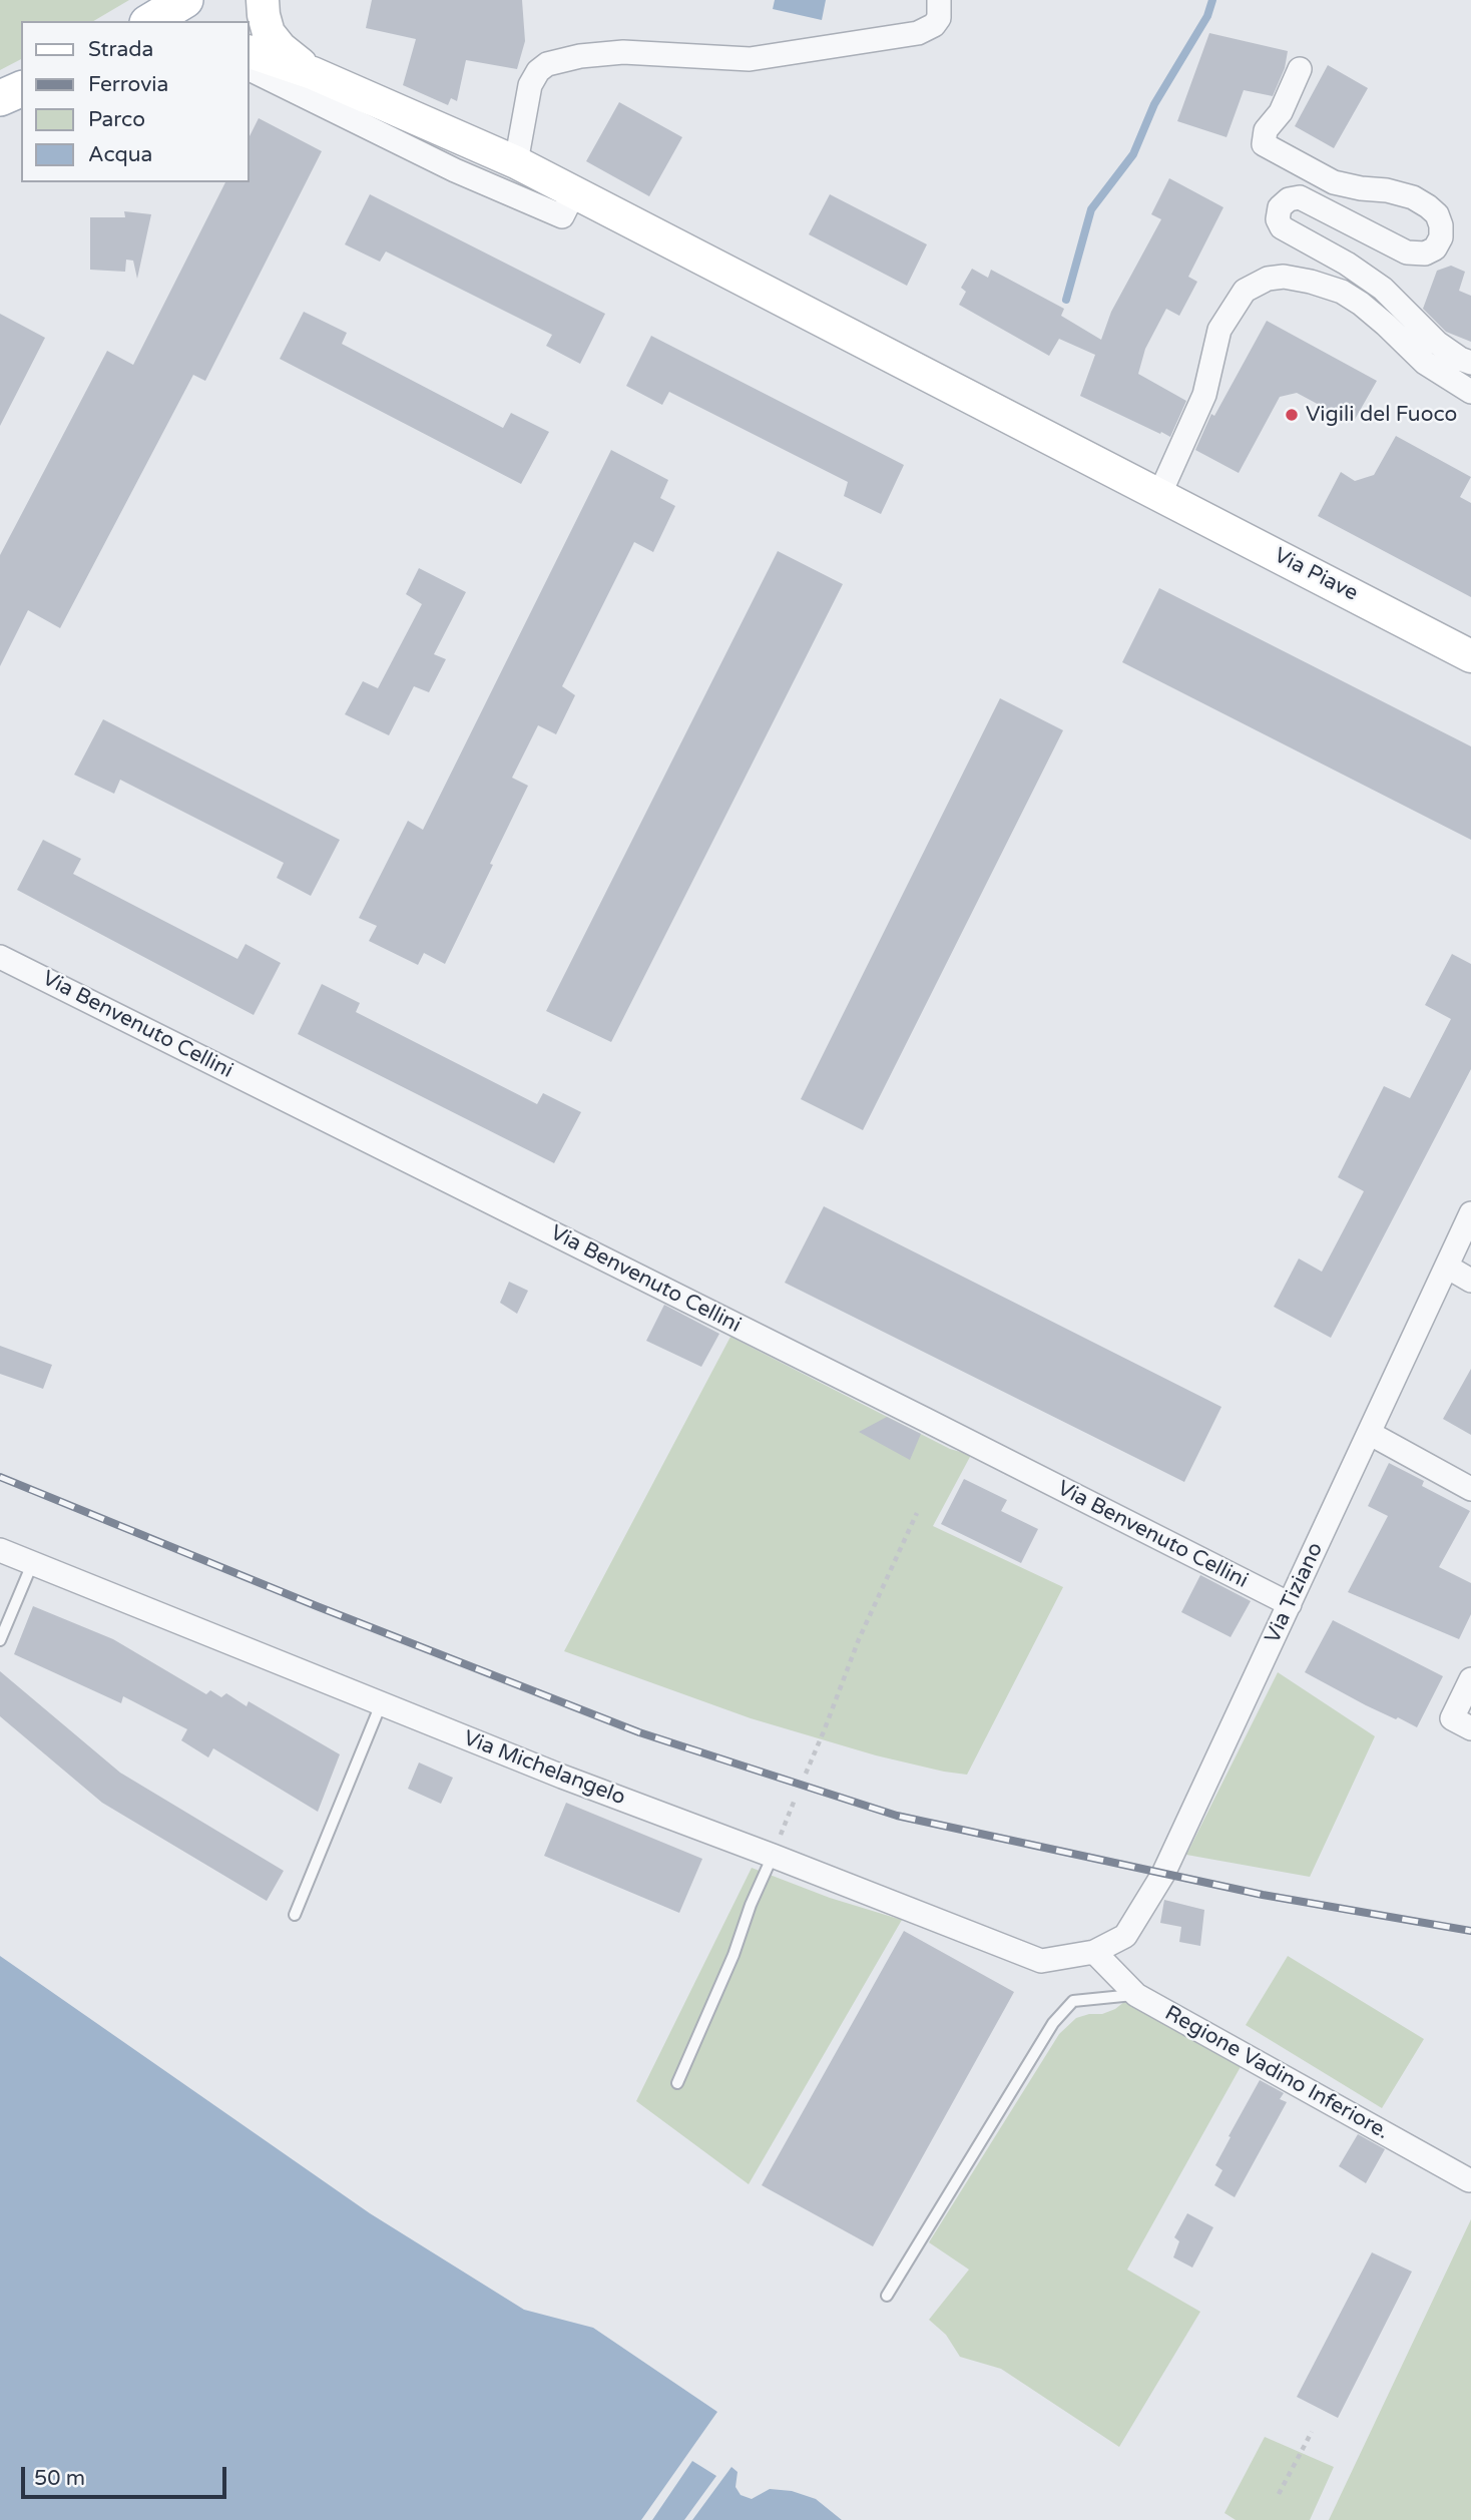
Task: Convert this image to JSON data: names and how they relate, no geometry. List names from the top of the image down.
{
  "streets": {
    "main road": ["Via Piave"],
    "street": [
      "Via Benvenuto Cellini",
      "Via Tiziano",
      "Via Michelangelo",
      "Regione Vadino Inferiore."
    ]
  },
  "crossings": [
    ["Via Benvenuto Cellini", "Via Tiziano"],
    ["Via Tiziano", "Via Michelangelo"],
    ["Via Tiziano", "Regione Vadino Inferiore."],
    ["Via Michelangelo", "Regione Vadino Inferiore."]
  ],
  "places": ["Vigili del Fuoco"],
  "legend": [
    "Strada",
    "Ferrovia",
    "Parco",
    "Acqua"
  ],
  "scale_bar": "50 m"
}
